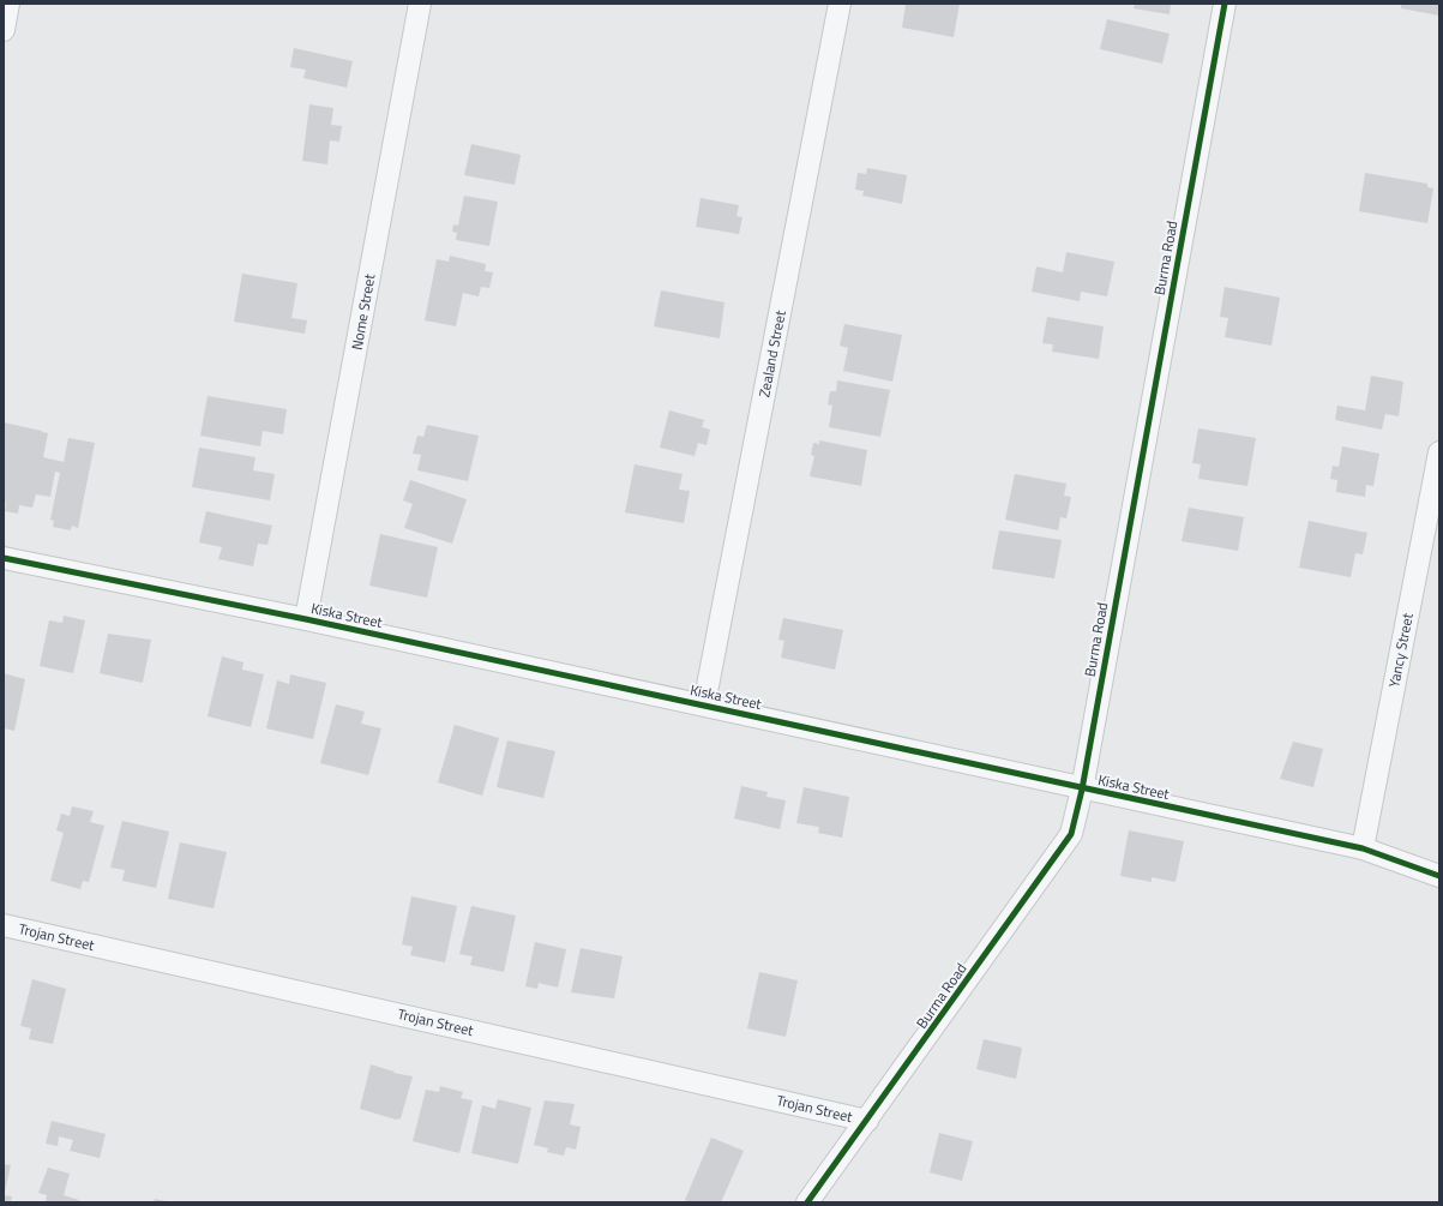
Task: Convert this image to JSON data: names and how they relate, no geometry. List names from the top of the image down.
{
  "streets": {
    "street": [
      "Burma Road",
      "Nome Street",
      "Zealand Street",
      "Kiska Street",
      "Yancy Street",
      "Trojan Street"
    ]
  },
  "crossings": [
    ["Burma Road", "Kiska Street"],
    ["Burma Road", "Trojan Street"],
    ["Nome Street", "Kiska Street"],
    ["Zealand Street", "Kiska Street"],
    ["Kiska Street", "Yancy Street"]
  ]
}
